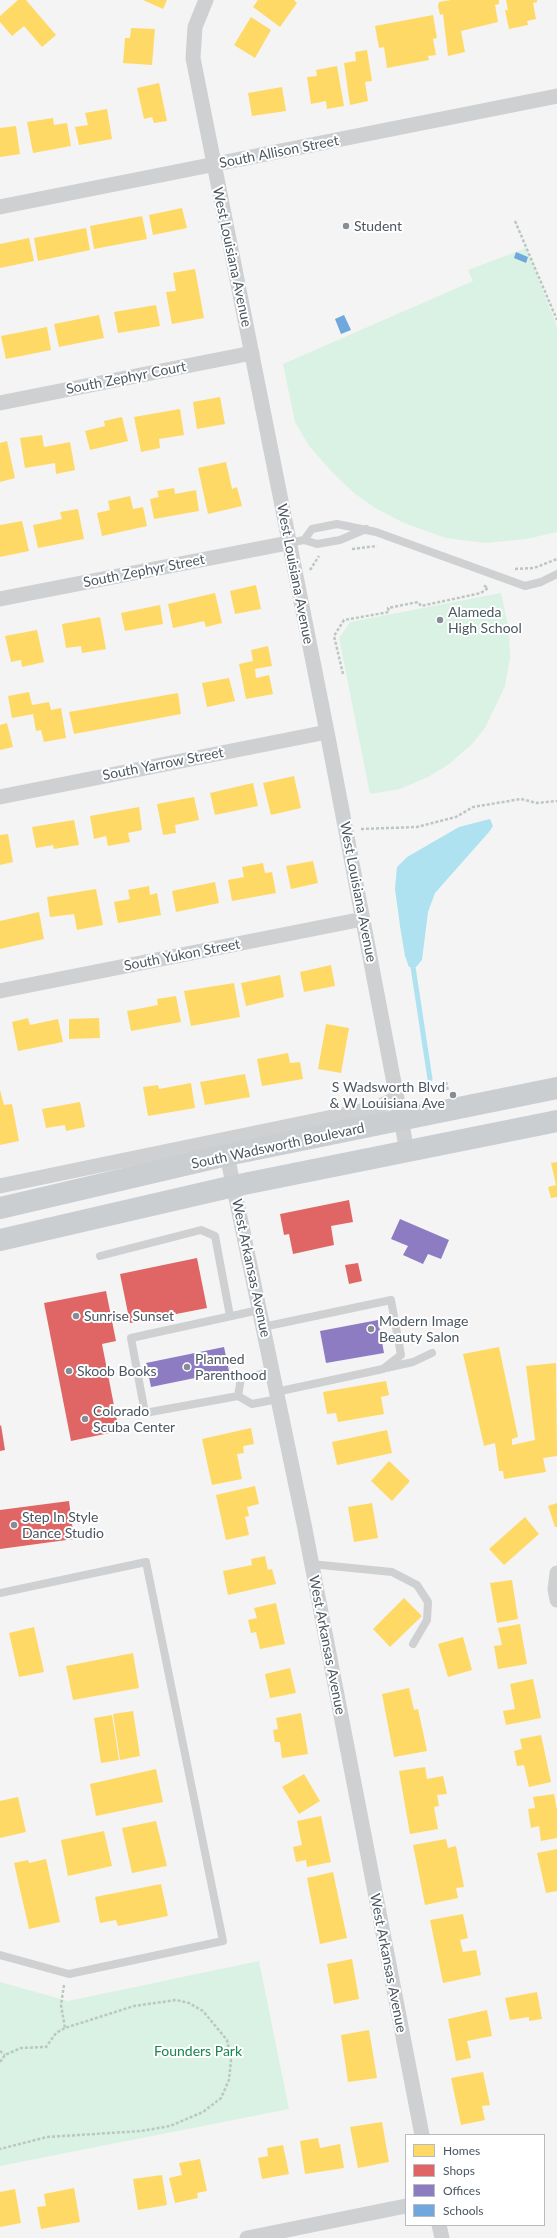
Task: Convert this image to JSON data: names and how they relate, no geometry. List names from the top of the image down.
{
  "streets": {
    "main road": ["South Wadsworth Boulevard"],
    "street": [
      "South Allison Street",
      "West Louisiana Avenue",
      "South Zephyr Court",
      "South Zephyr Street",
      "South Yarrow Street",
      "South Yukon Street",
      "West Arkansas Avenue"
    ]
  },
  "crossings": [
    ["South Allison Street", "West Louisiana Avenue"],
    ["West Louisiana Avenue", "South Zephyr Court"],
    ["West Louisiana Avenue", "South Zephyr Street"],
    ["West Louisiana Avenue", "South Yarrow Street"],
    ["West Louisiana Avenue", "South Yukon Street"],
    ["West Louisiana Avenue", "South Wadsworth Boulevard"],
    ["South Wadsworth Boulevard", "West Arkansas Avenue"]
  ],
  "parks": ["Founders Park"],
  "places": [
    "Student",
    "Alameda High School",
    "S Wadsworth Blvd & W Louisiana Ave",
    "Sunrise Sunset",
    "Modern Image Beauty Salon",
    "Planned Parenthood",
    "Skoob Books",
    "Colorado Scuba Center",
    "Step In Style Dance Studio"
  ],
  "legend": [
    "Homes",
    "Shops",
    "Offices",
    "Schools"
  ]
}
